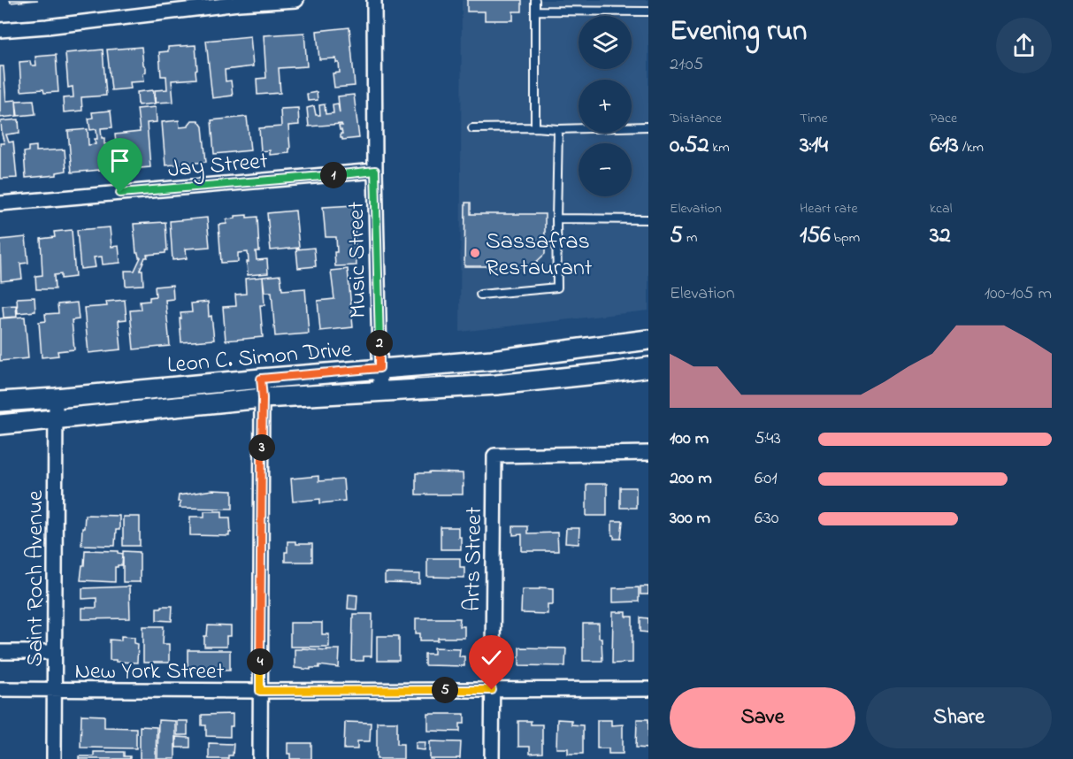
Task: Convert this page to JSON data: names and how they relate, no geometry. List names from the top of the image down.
{
  "streets": {
    "main road": ["Leon C. Simon Drive"],
    "street": [
      "Jay Street",
      "Music Street",
      "Arts Street",
      "Saint Roch Avenue",
      "New York Street"
    ]
  },
  "crossings": [
    ["Jay Street", "Music Street"],
    ["Music Street", "Leon C. Simon Drive"],
    ["Leon C. Simon Drive", "Saint Roch Avenue"],
    ["Arts Street", "New York Street"],
    ["Saint Roch Avenue", "New York Street"]
  ],
  "places": ["Sassafras Restaurant"],
  "page": {
    "heading": ["Evening run", "21:05"],
    "map_buttons": ["+", "−"],
    "stats": [
      ["Distance", "0.52 km"],
      ["Time", "3:14"],
      ["Pace", "6:13 /km"],
      ["Elevation", "5 m"],
      ["Heart rate", "156 bpm"],
      ["kcal", "32"]
    ],
    "pins": [
      "1",
      "2",
      "3",
      "4",
      "5"
    ],
    "chart": ["Elevation", "100–105 m"],
    "list": [
      {
        "name": "100 m",
        "note": "5:43"
      },
      {
        "name": "200 m",
        "note": "6:01"
      },
      {
        "name": "300 m",
        "note": "6:30"
      }
    ],
    "buttons": ["Save", "Share"]
  }
}
